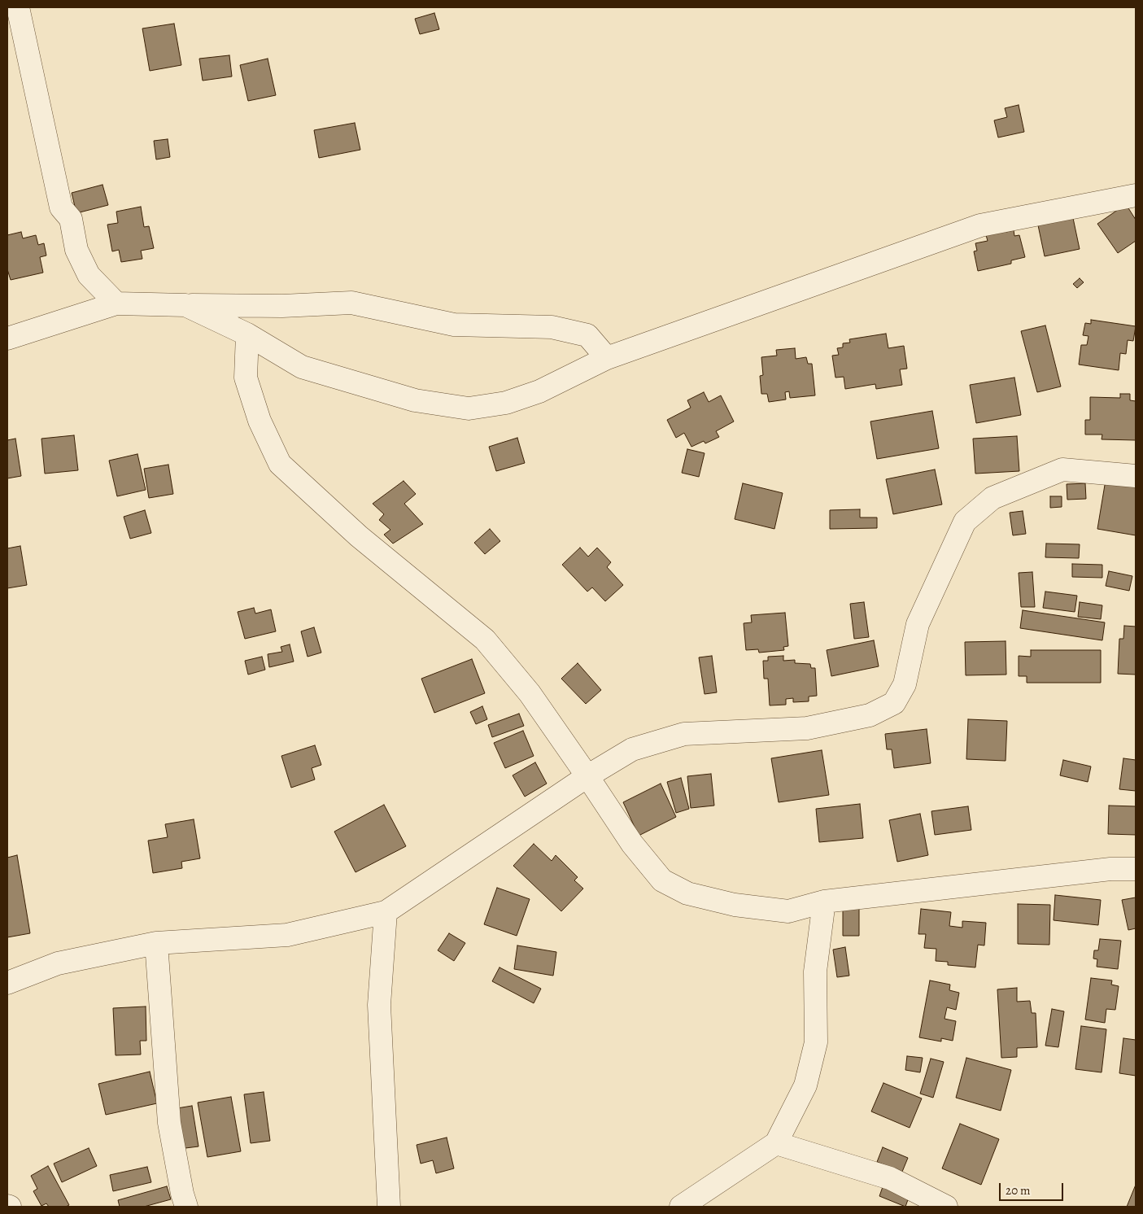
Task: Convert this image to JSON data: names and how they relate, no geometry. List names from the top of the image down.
{
  "scale_bar": "20 m"
}
